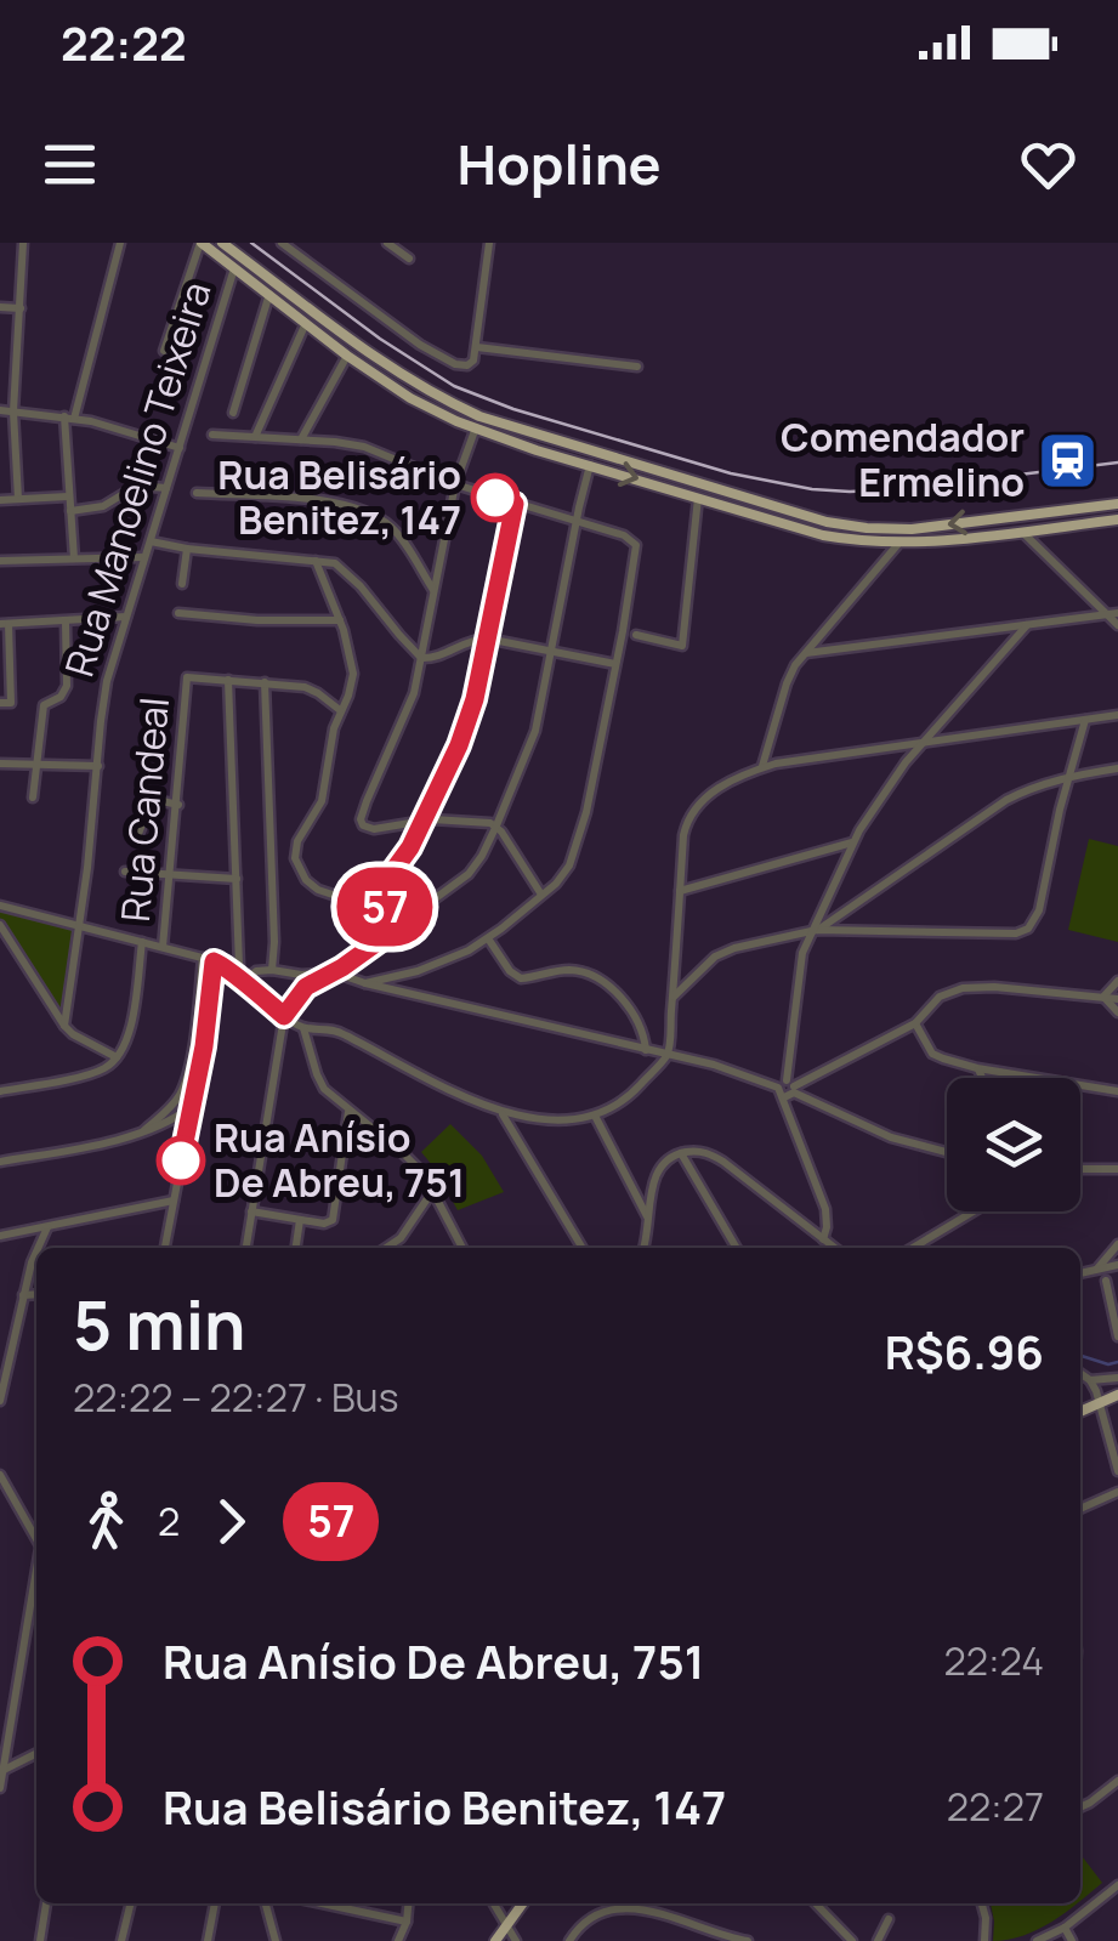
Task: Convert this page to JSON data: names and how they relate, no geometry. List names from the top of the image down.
{
  "streets": {
    "street": ["Rua Manoelino Teixeira", "Rua Candeal"]
  },
  "places": {
    "station": ["Comendador Ermelino"],
    "other": ["Rua Belisário Benitez, 147", "Rua Anísio De Abreu, 751"]
  },
  "lines": ["bus line 57"],
  "page": {
    "status": "22:22",
    "header": "Hopline",
    "on_map": "57",
    "heading": ["5 min", "22:22 – 22:27 · Bus", "R$6.96"],
    "legs": ["2", "57"],
    "list": [
      {
        "name": "Rua Anísio De Abreu, 751",
        "value": "22:24"
      },
      {
        "name": "Rua Belisário Benitez, 147",
        "value": "22:27"
      }
    ]
  }
}
